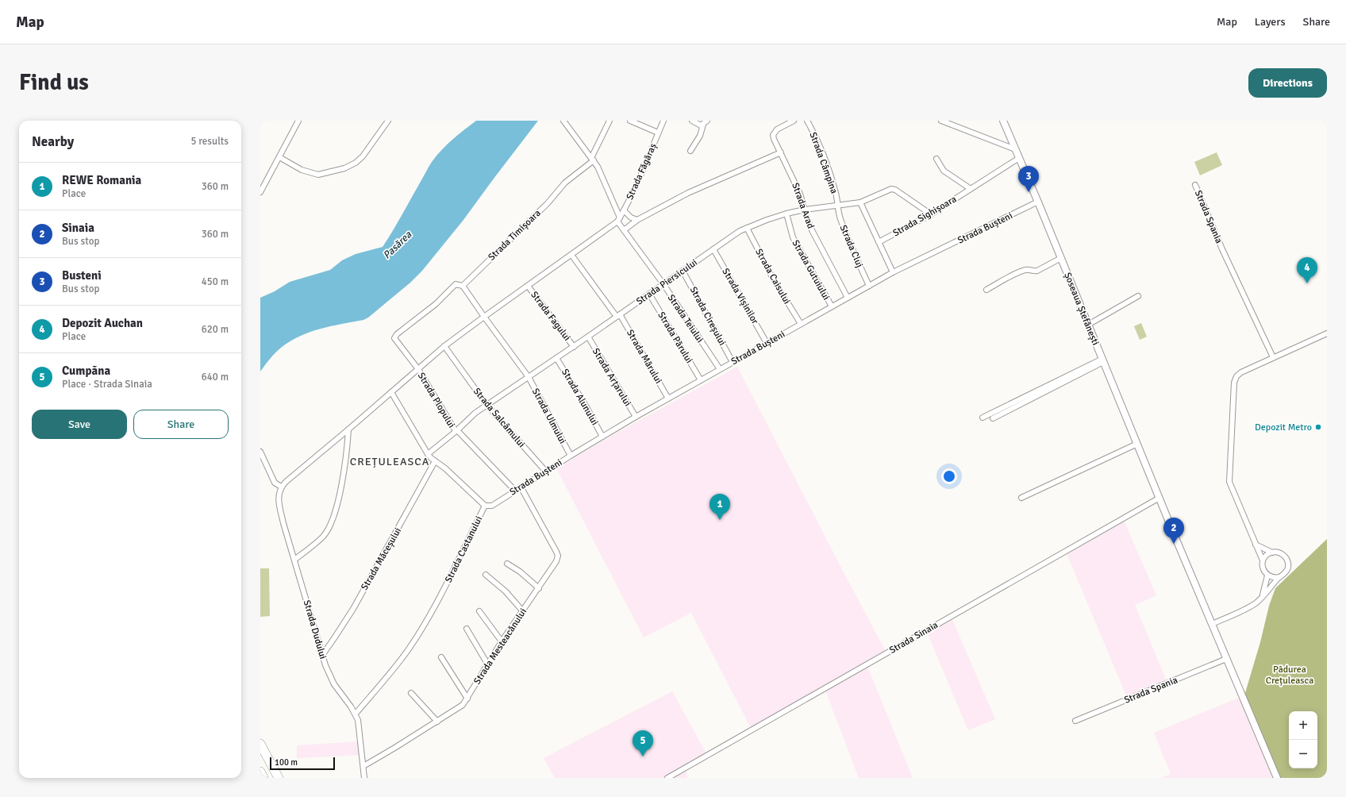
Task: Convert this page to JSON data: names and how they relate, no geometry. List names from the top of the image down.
{
  "streets": {
    "main road": ["Șoseaua Ștefănești"],
    "street": [
      "Strada Câmpina",
      "Strada Făgăraș",
      "Strada Arad",
      "Strada Sighișoara",
      "Strada Spania",
      "Strada Bușteni",
      "Strada Timișoara",
      "Strada Cluj",
      "Strada Gutuiului",
      "Strada Caisului",
      "Strada Piersicului",
      "Strada Vișinilor",
      "Strada Fagului",
      "Strada Cireșului",
      "Strada Teiului",
      "Strada Părului",
      "Strada Mărului",
      "Strada Arțarului",
      "Strada Alunului",
      "Strada Plopului",
      "Strada Ulmului",
      "Strada Salcâmului",
      "Strada Castanului",
      "Strada Măceșului",
      "Strada Dudului",
      "Strada Sinaia",
      "Strada Mesteacănului"
    ]
  },
  "crossings": [
    ["Strada Câmpina", "Strada Cluj"],
    ["Strada Câmpina", "Strada Piersicului"],
    ["Strada Făgăraș", "Strada Teiului"],
    ["Strada Arad", "Strada Bușteni"],
    ["Strada Arad", "Strada Piersicului"],
    ["Strada Sighișoara", "Strada Piersicului"],
    ["Strada Sighișoara", "Șoseaua Ștefănești"],
    ["Strada Spania", "Șoseaua Ștefănești"],
    ["Strada Bușteni", "Strada Cluj"],
    ["Strada Bușteni", "Strada Gutuiului"],
    ["Strada Bușteni", "Strada Caisului"],
    ["Strada Bușteni", "Strada Vișinilor"],
    ["Strada Bușteni", "Șoseaua Ștefănești"],
    ["Strada Bușteni", "Strada Cireșului"],
    ["Strada Bușteni", "Strada Teiului"],
    ["Strada Bușteni", "Strada Părului"],
    ["Strada Bușteni", "Strada Mărului"],
    ["Strada Bușteni", "Strada Arțarului"],
    ["Strada Bușteni", "Strada Alunului"],
    ["Strada Bușteni", "Strada Plopului"],
    ["Strada Bușteni", "Strada Ulmului"],
    ["Strada Bușteni", "Strada Salcâmului"],
    ["Strada Bușteni", "Strada Castanului"],
    ["Strada Bușteni", "Strada Mesteacănului"],
    ["Strada Timișoara", "Strada Teiului"],
    ["Strada Timișoara", "Strada Plopului"],
    ["Strada Cluj", "Strada Piersicului"],
    ["Strada Gutuiului", "Strada Piersicului"],
    ["Strada Caisului", "Strada Piersicului"],
    ["Strada Piersicului", "Strada Vișinilor"],
    ["Strada Piersicului", "Strada Fagului"],
    ["Strada Piersicului", "Strada Cireșului"],
    ["Strada Piersicului", "Strada Teiului"],
    ["Strada Piersicului", "Strada Părului"],
    ["Strada Piersicului", "Strada Mărului"],
    ["Strada Piersicului", "Strada Arțarului"],
    ["Strada Piersicului", "Strada Alunului"],
    ["Strada Piersicului", "Strada Plopului"],
    ["Strada Piersicului", "Strada Ulmului"],
    ["Strada Piersicului", "Strada Salcâmului"],
    ["Strada Piersicului", "Strada Castanului"],
    ["Șoseaua Ștefănești", "Strada Sinaia"],
    ["Strada Castanului", "Strada Măceșului"],
    ["Strada Castanului", "Strada Dudului"],
    ["Strada Măceșului", "Strada Dudului"],
    ["Strada Dudului", "Strada Mesteacănului"]
  ],
  "districts": ["CREȚULEASCA"],
  "water": ["Pasărea"],
  "parks": ["Pădurea Crețuleasca"],
  "places": ["Depozit Metro"],
  "scale_bar": "100 m",
  "page": {
    "header": "Map",
    "nav": ["Map", "Layers", "Share"],
    "buttons": [
      "Directions",
      ["Save", "Share"]
    ],
    "title": "Find us",
    "heading": ["Nearby", "5 results"],
    "list": [
      {
        "mark": "1",
        "name": "REWE Romania",
        "note": "Place",
        "value": "360 m"
      },
      {
        "mark": "2",
        "name": "Sinaia",
        "note": "Bus stop",
        "value": "360 m"
      },
      {
        "mark": "3",
        "name": "Busteni",
        "note": "Bus stop",
        "value": "450 m"
      },
      {
        "mark": "4",
        "name": "Depozit Auchan",
        "note": "Place",
        "value": "620 m"
      },
      {
        "mark": "5",
        "name": "Cumpăna",
        "note": "Place · Strada Sinaia",
        "value": "640 m"
      }
    ],
    "pins": [
      "3",
      "4",
      "1",
      "2",
      "5"
    ],
    "map_buttons": ["+", "−"],
    "scale": "100 m"
  }
}
